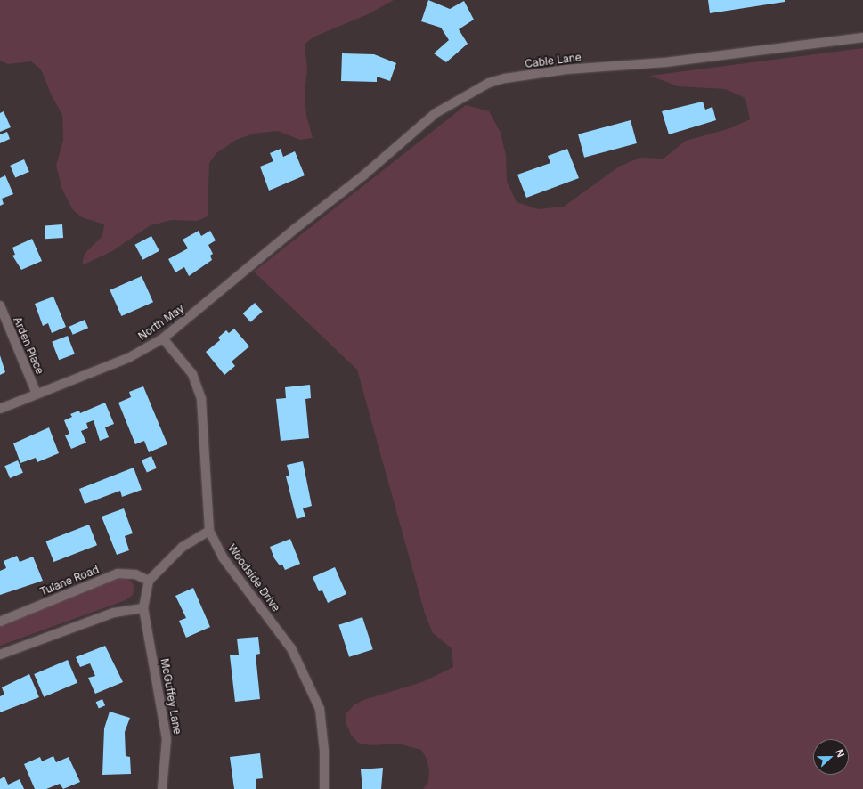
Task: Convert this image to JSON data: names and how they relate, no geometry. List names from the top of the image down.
{
  "streets": {
    "street": [
      "Cable Lane",
      "North May",
      "Arden Place",
      "Woodside Drive",
      "Tulane Road",
      "McGuffey Lane"
    ]
  },
  "crossings": [
    ["Cable Lane", "North May"],
    ["North May", "Arden Place"],
    ["North May", "Woodside Drive"]
  ],
  "north": "right"
}
